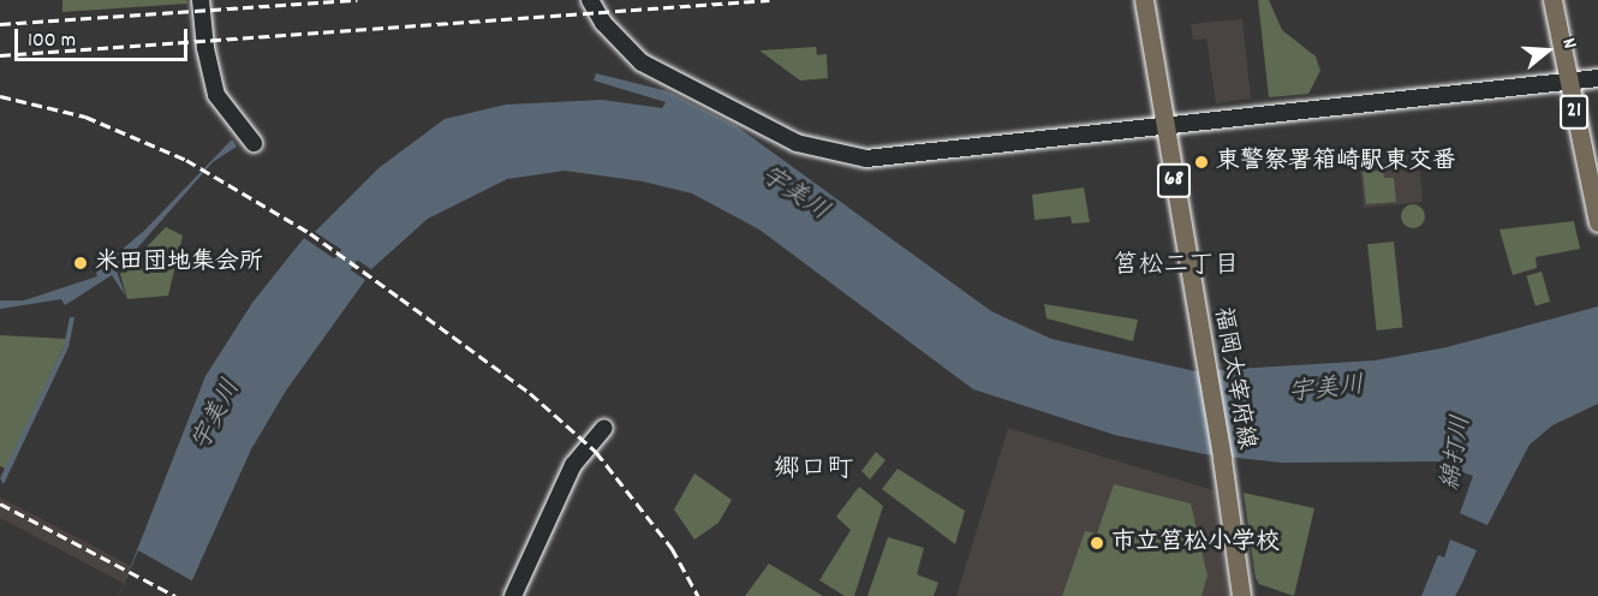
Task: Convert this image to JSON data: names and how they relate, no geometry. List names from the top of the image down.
{
  "streets": {
    "main road": ["21", "68", "福岡太宰府線"]
  },
  "districts": ["筥松二丁目", "郷口町"],
  "water": ["宇美川", "綿打川"],
  "places": ["東警察署箱崎駅東交番", "米田団地集会所", "市立筥松小学校"],
  "scale_bar": "100 m",
  "north": "right"
}
